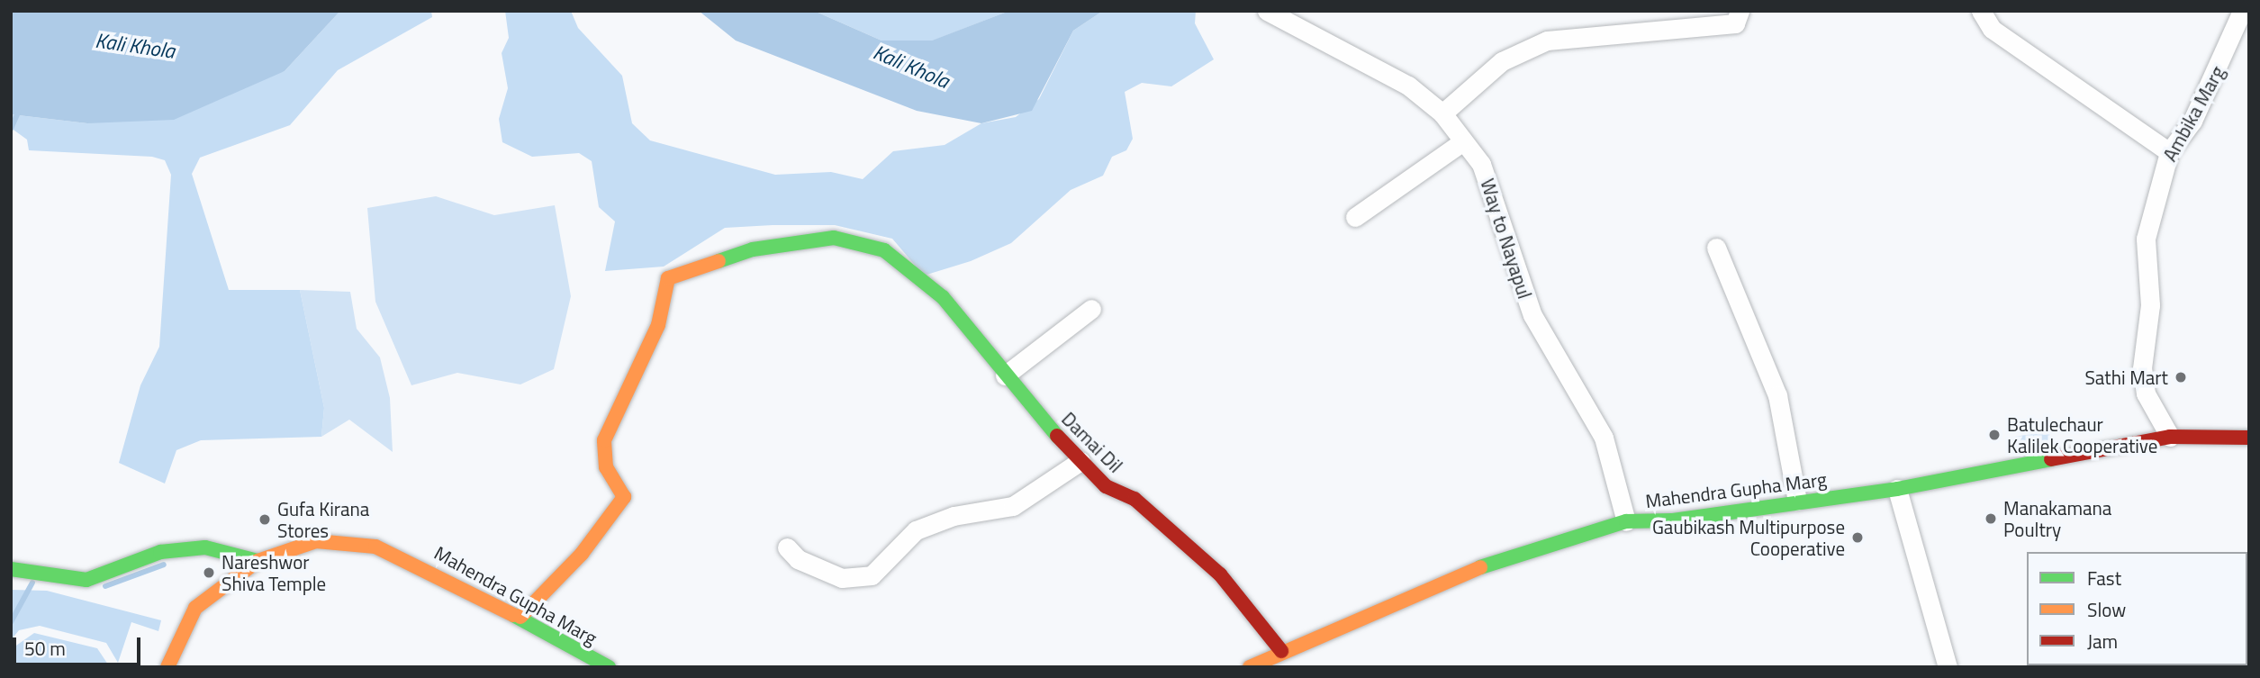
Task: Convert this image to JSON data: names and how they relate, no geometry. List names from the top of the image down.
{
  "streets": {
    "main road": ["Damai Dil", "Mahendra Gupha Marg"],
    "street": ["Ambika Marg", "Way to Nayapul"]
  },
  "crossings": [
    ["Ambika Marg", "Mahendra Gupha Marg"],
    ["Way to Nayapul", "Mahendra Gupha Marg"],
    ["Damai Dil", "Mahendra Gupha Marg"]
  ],
  "water": ["Kali Khola"],
  "places": [
    "Sathi Mart",
    "Batulechaur Kalilek Cooperative",
    "Manakamana Poultry",
    "Gufa Kirana Stores",
    "Gaubikash Multipurpose Cooperative",
    "Nareshwor Shiva Temple"
  ],
  "legend": ["Fast", "Slow", "Jam"],
  "scale_bar": "50 m"
}
